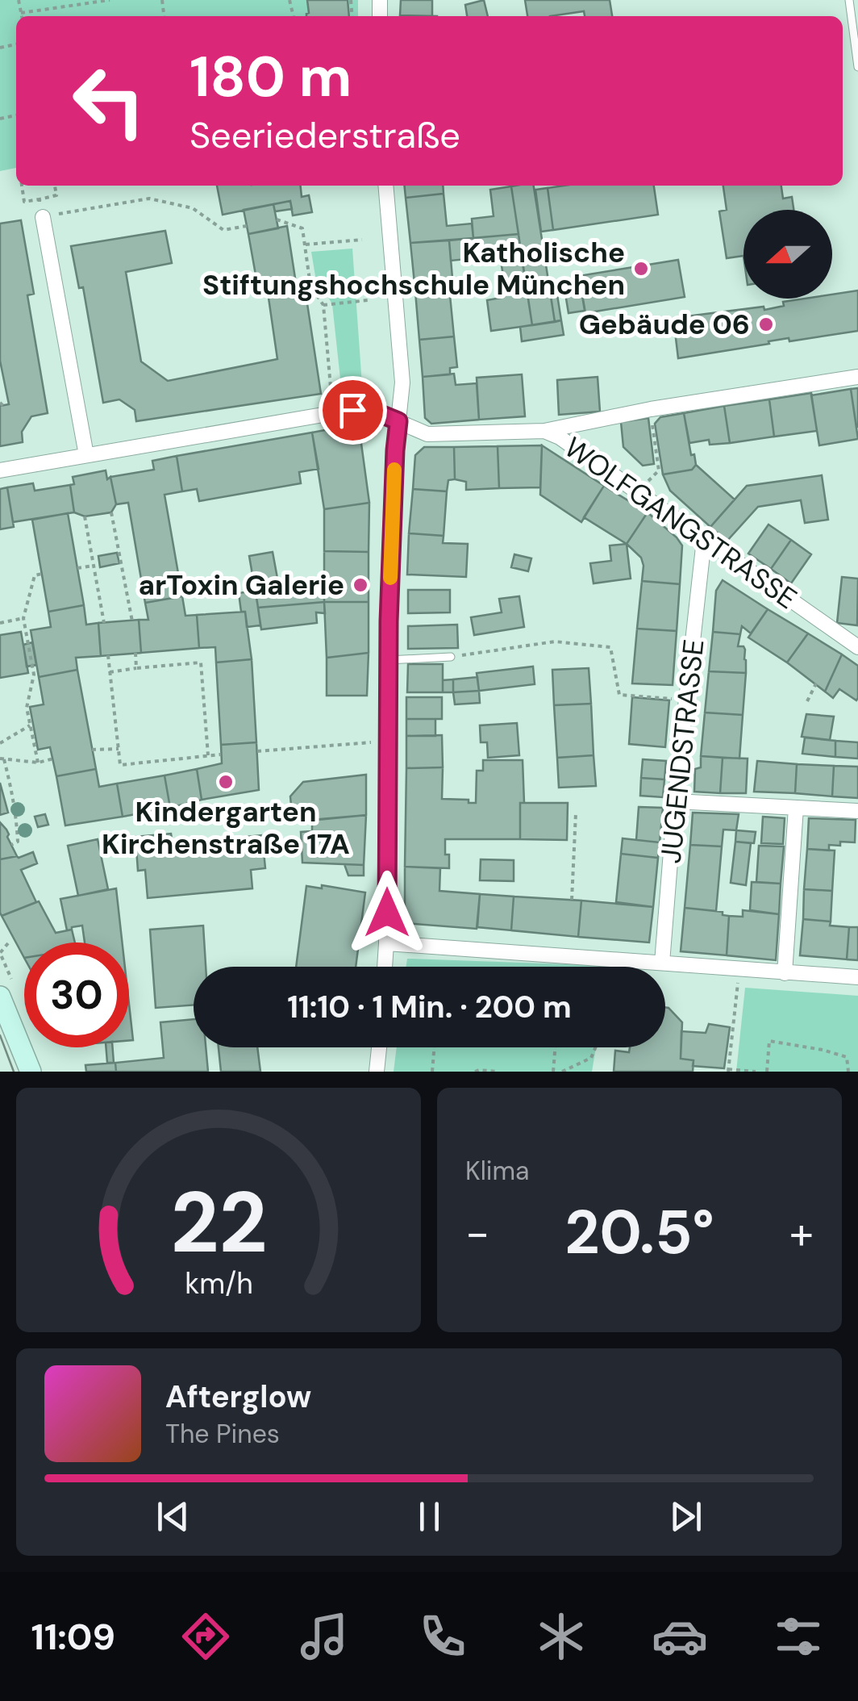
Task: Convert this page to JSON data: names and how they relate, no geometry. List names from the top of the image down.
{
  "streets": {
    "street": ["WOLFGANGSTRASSE", "JUGENDSTRASSE"]
  },
  "crossings": [
    ["WOLFGANGSTRASSE", "JUGENDSTRASSE"]
  ],
  "places": [
    "Katholische Stiftungshochschule München",
    "Gebäude 06",
    "arToxin Galerie",
    "Kindergarten Kirchenstraße 17A"
  ],
  "north": "left",
  "page": {
    "turn": ["180 m", "Seeriederstraße"],
    "limit": "30",
    "trip": "11:10 · 1 Min. · 200 m",
    "tile": "Klima",
    "heat": ["−", "20.5°", "+"],
    "song": ["Afterglow", "The Pines"],
    "tabs": "11:09",
    "gauge": ["22", "km/h"]
  }
}
